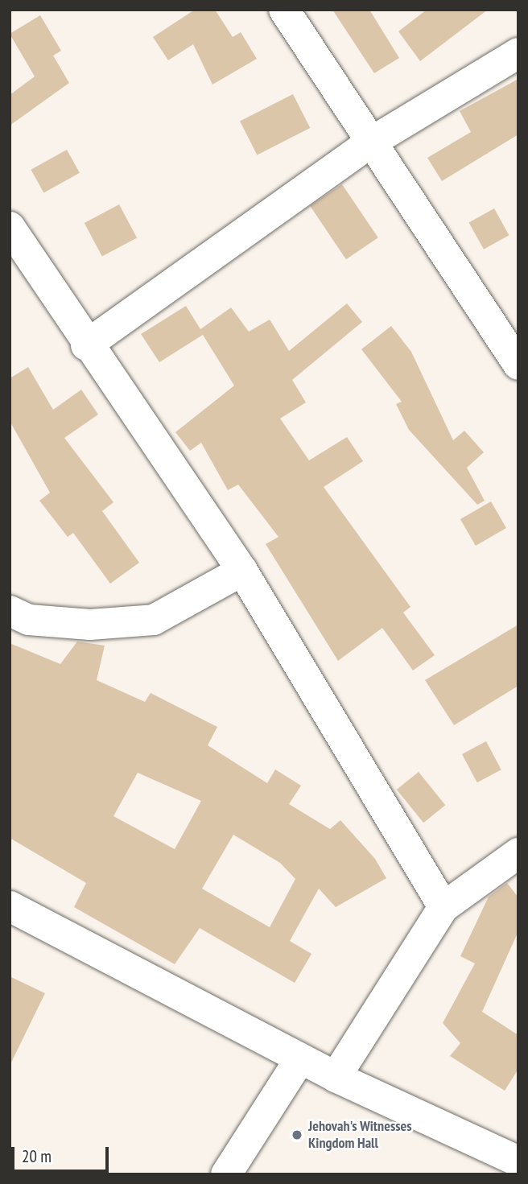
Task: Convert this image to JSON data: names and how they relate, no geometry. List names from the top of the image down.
{
  "places": ["Jehovah's Witnesses Kingdom Hall"],
  "scale_bar": "20 m"
}
